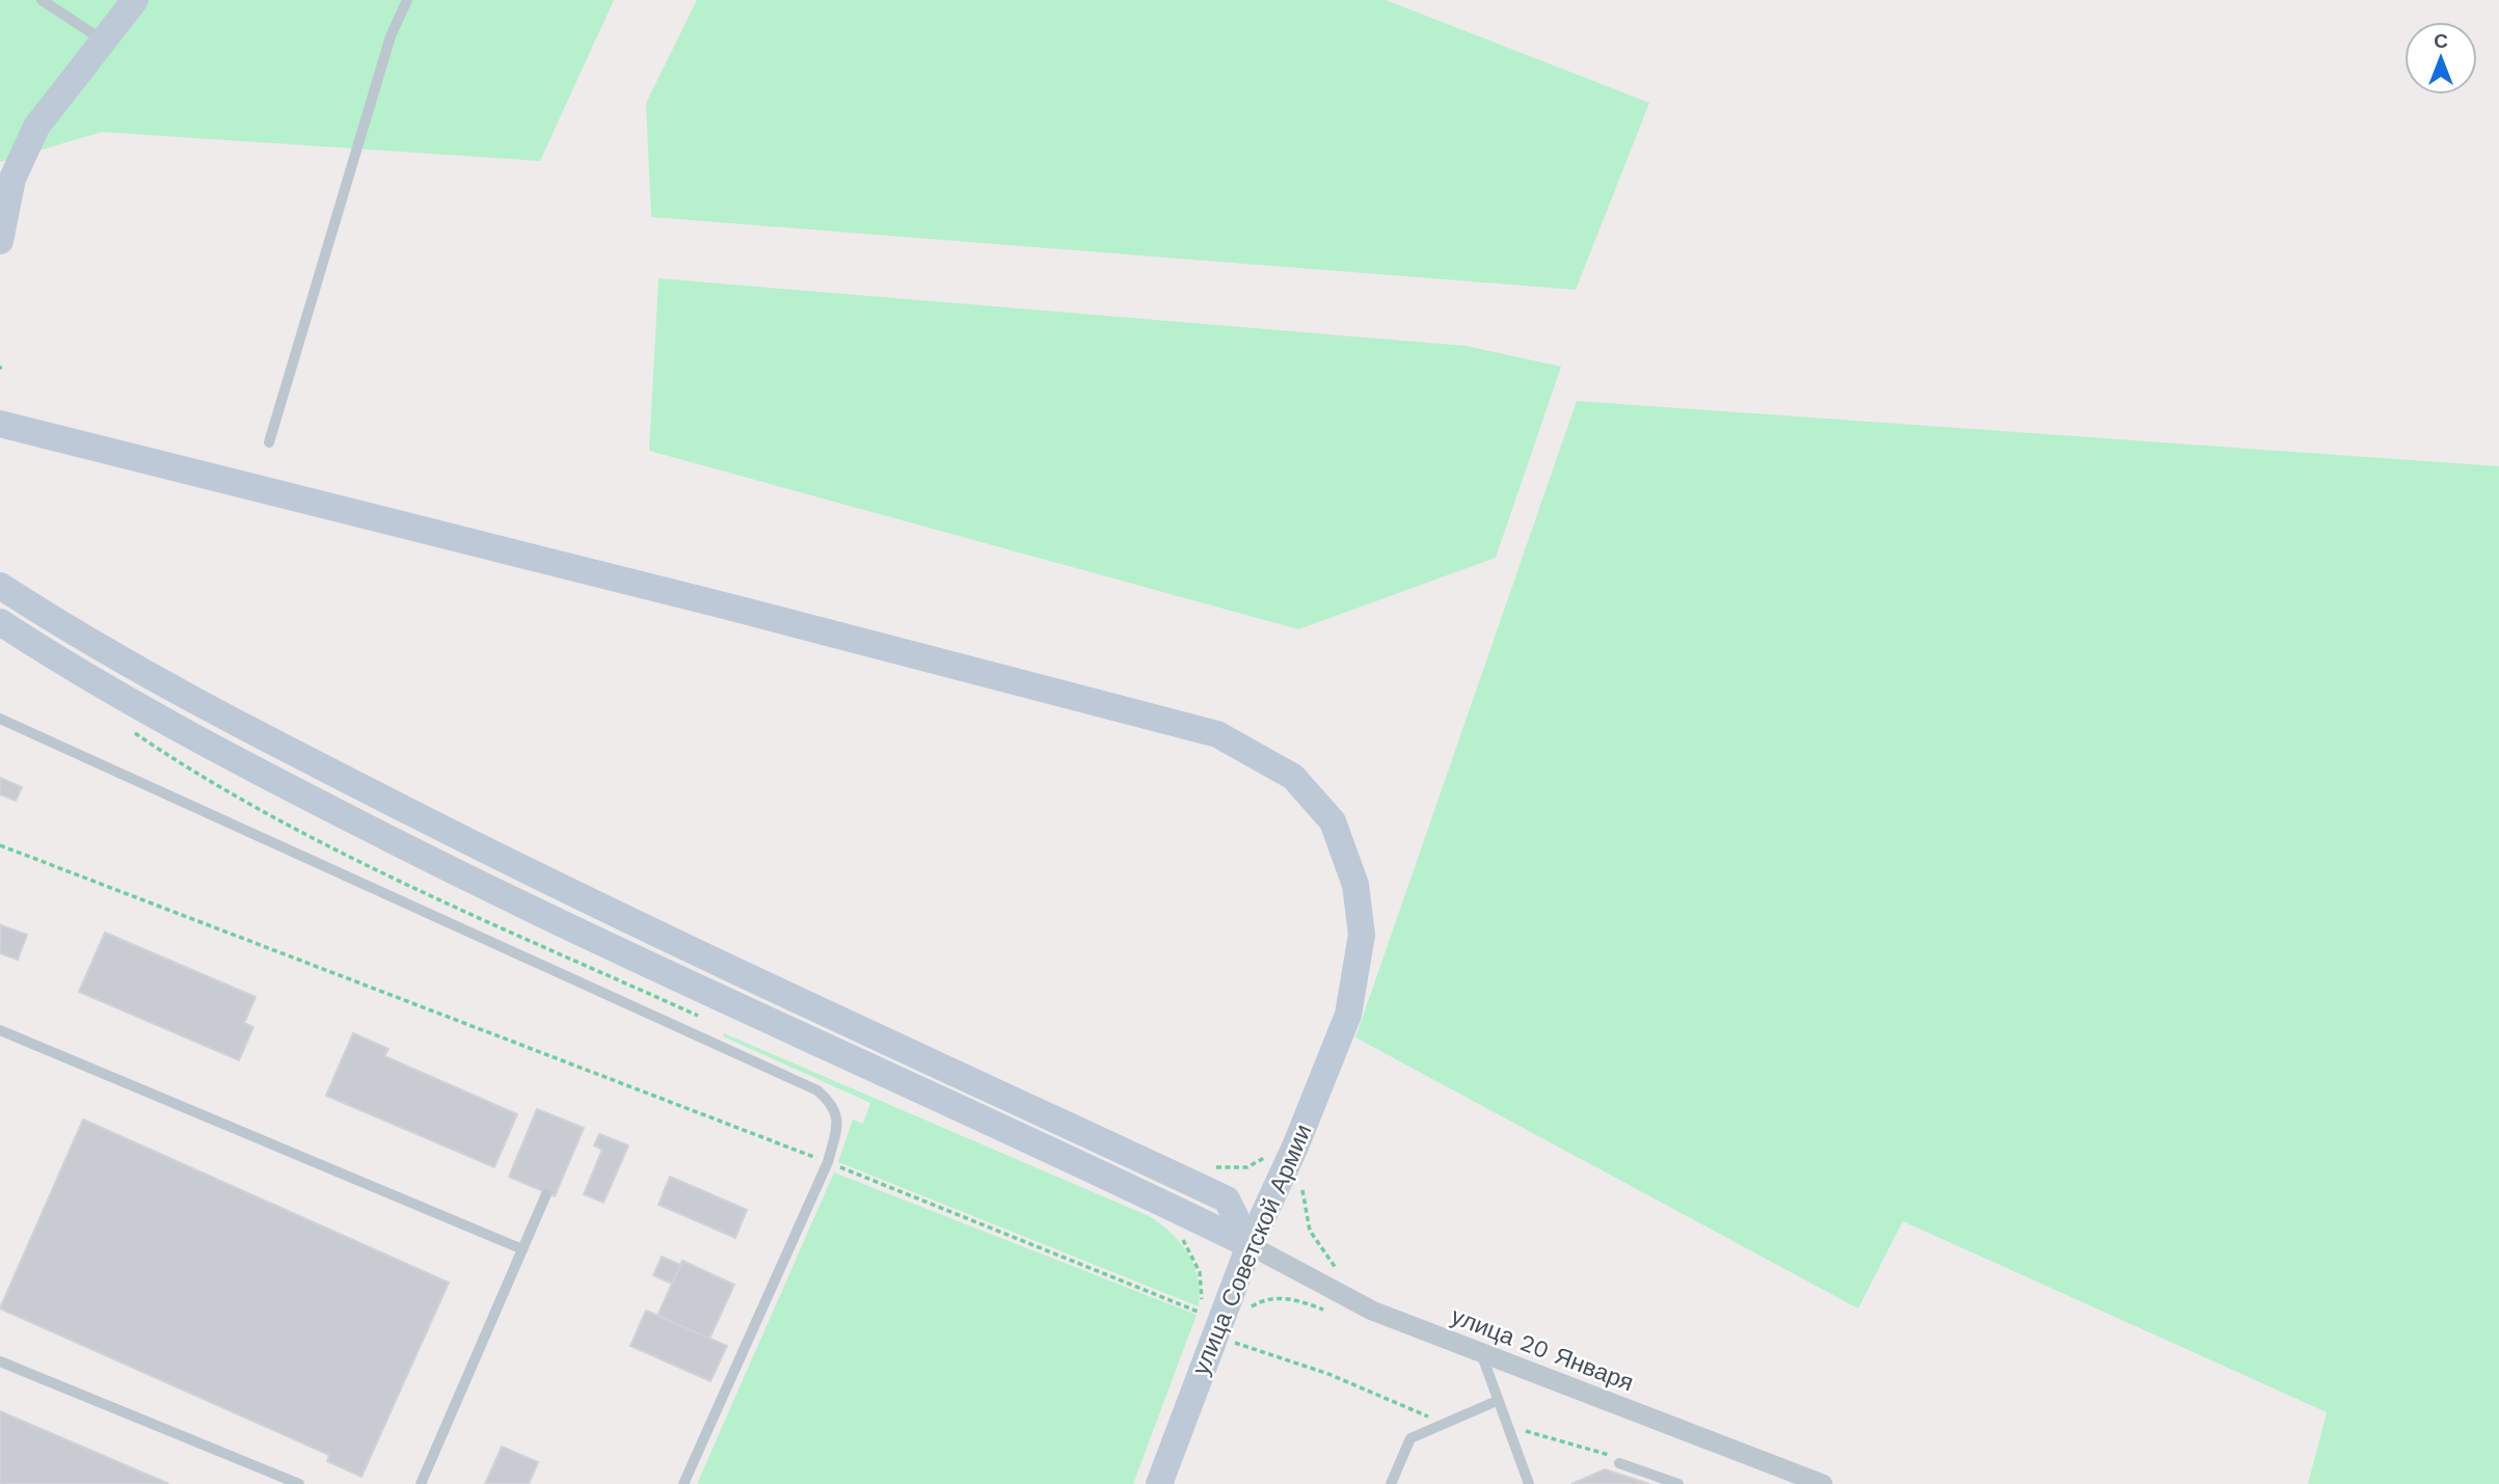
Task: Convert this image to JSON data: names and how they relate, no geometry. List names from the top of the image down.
{
  "streets": {
    "main road": ["улица Советской Армии"],
    "street": ["улица 20 Января"]
  },
  "crossings": [
    ["улица Советской Армии", "улица 20 Января"]
  ],
  "north": "top"
}
